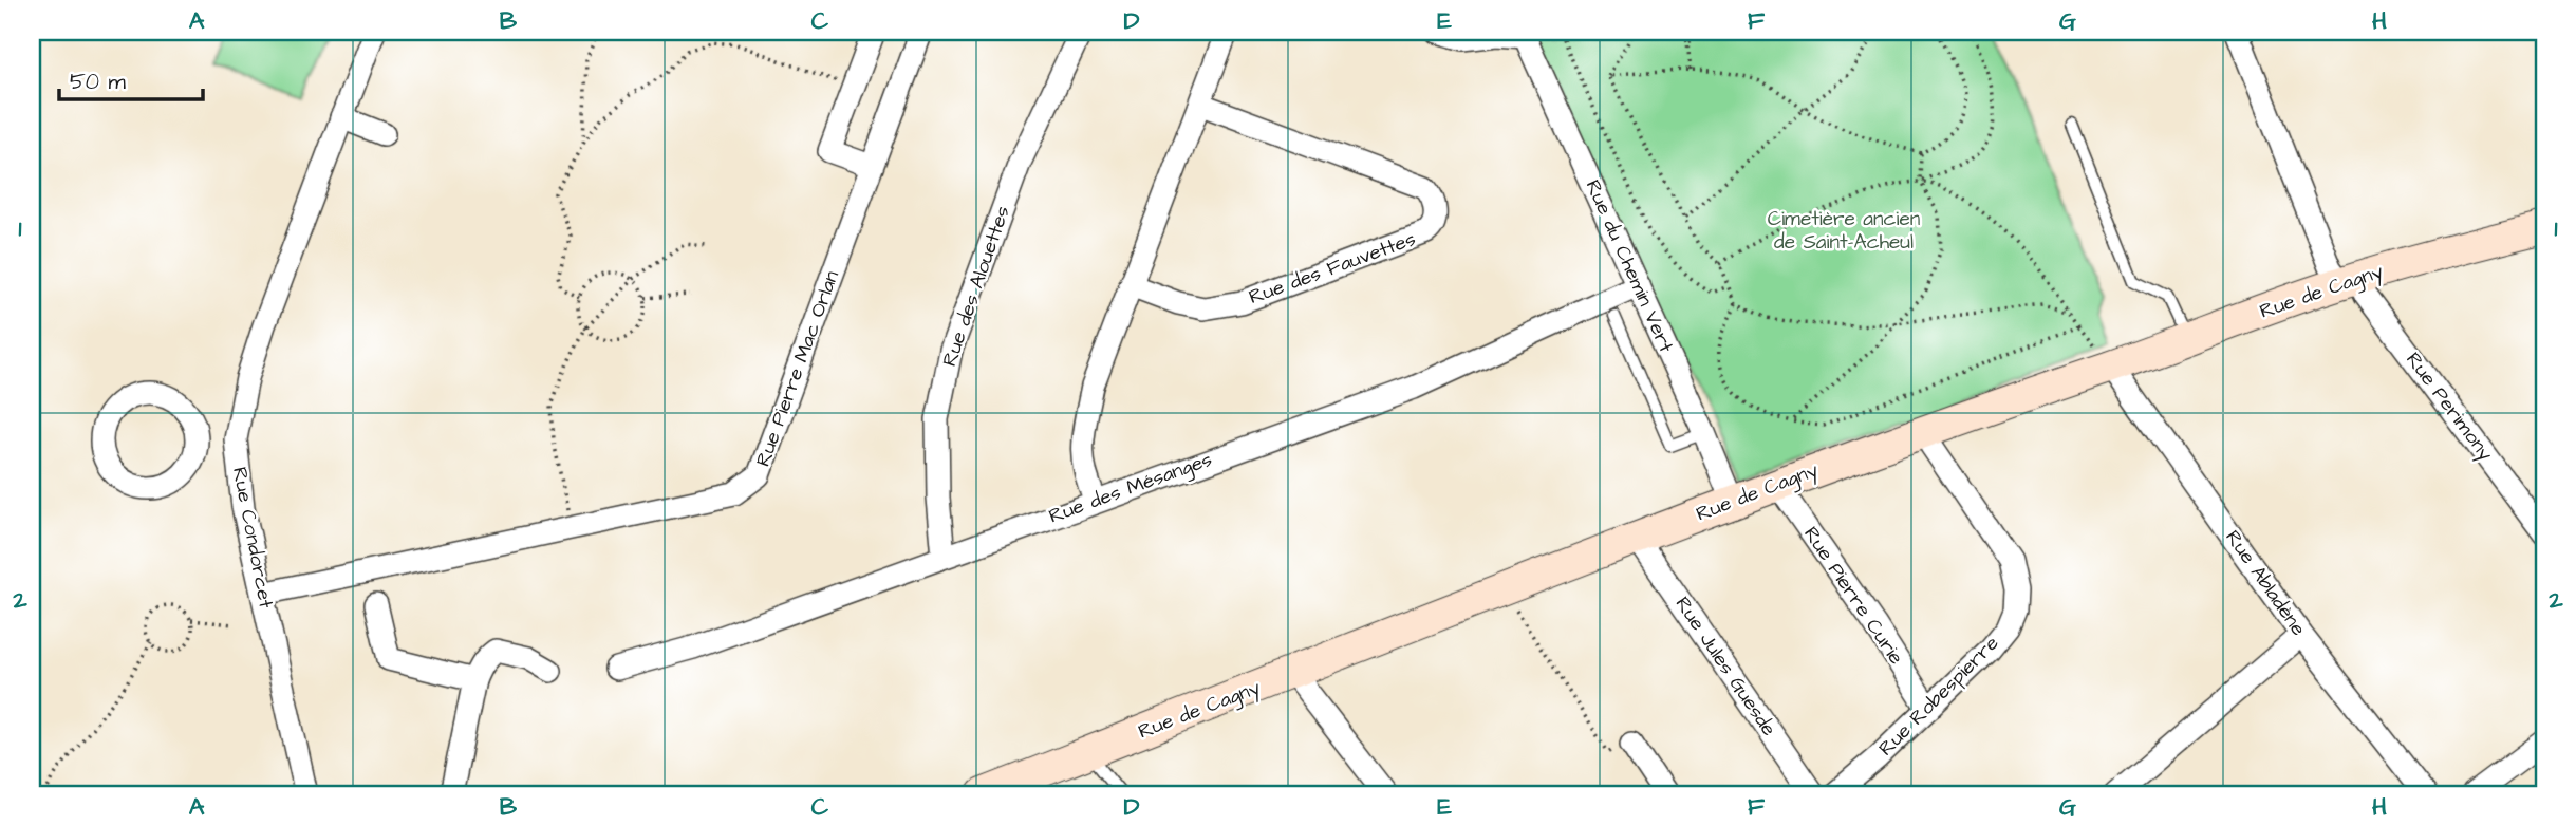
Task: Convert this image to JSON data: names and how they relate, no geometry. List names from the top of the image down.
{
  "streets": {
    "main road": ["Rue de Cagny"],
    "street": [
      "Rue du Chemin Vert",
      "Rue des Fauvettes",
      "Rue des Alouettes",
      "Rue Pierre Mac Orlan",
      "Rue Perimony",
      "Rue des Mésanges",
      "Rue Condorcet",
      "Rue Abladène",
      "Rue Pierre Curie",
      "Rue Jules Guesde",
      "Rue Robespierre"
    ]
  },
  "crossings": [
    ["Rue du Chemin Vert", "Rue de Cagny"],
    ["Rue du Chemin Vert", "Rue des Mésanges"],
    ["Rue des Alouettes", "Rue des Mésanges"],
    ["Rue de Cagny", "Rue Perimony"],
    ["Rue de Cagny", "Rue Abladène"],
    ["Rue de Cagny", "Rue Pierre Curie"],
    ["Rue de Cagny", "Rue Jules Guesde"],
    ["Rue de Cagny", "Rue Robespierre"],
    ["Rue Pierre Mac Orlan", "Rue Condorcet"],
    ["Rue Pierre Curie", "Rue Robespierre"]
  ],
  "parks": ["Cimetière ancien de Saint-Acheul"],
  "scale_bar": "50 m",
  "grid": {
    "columns": [
      "A",
      "B",
      "C",
      "D",
      "E",
      "F",
      "G",
      "H"
    ],
    "rows": ["1", "2"]
  }
}
